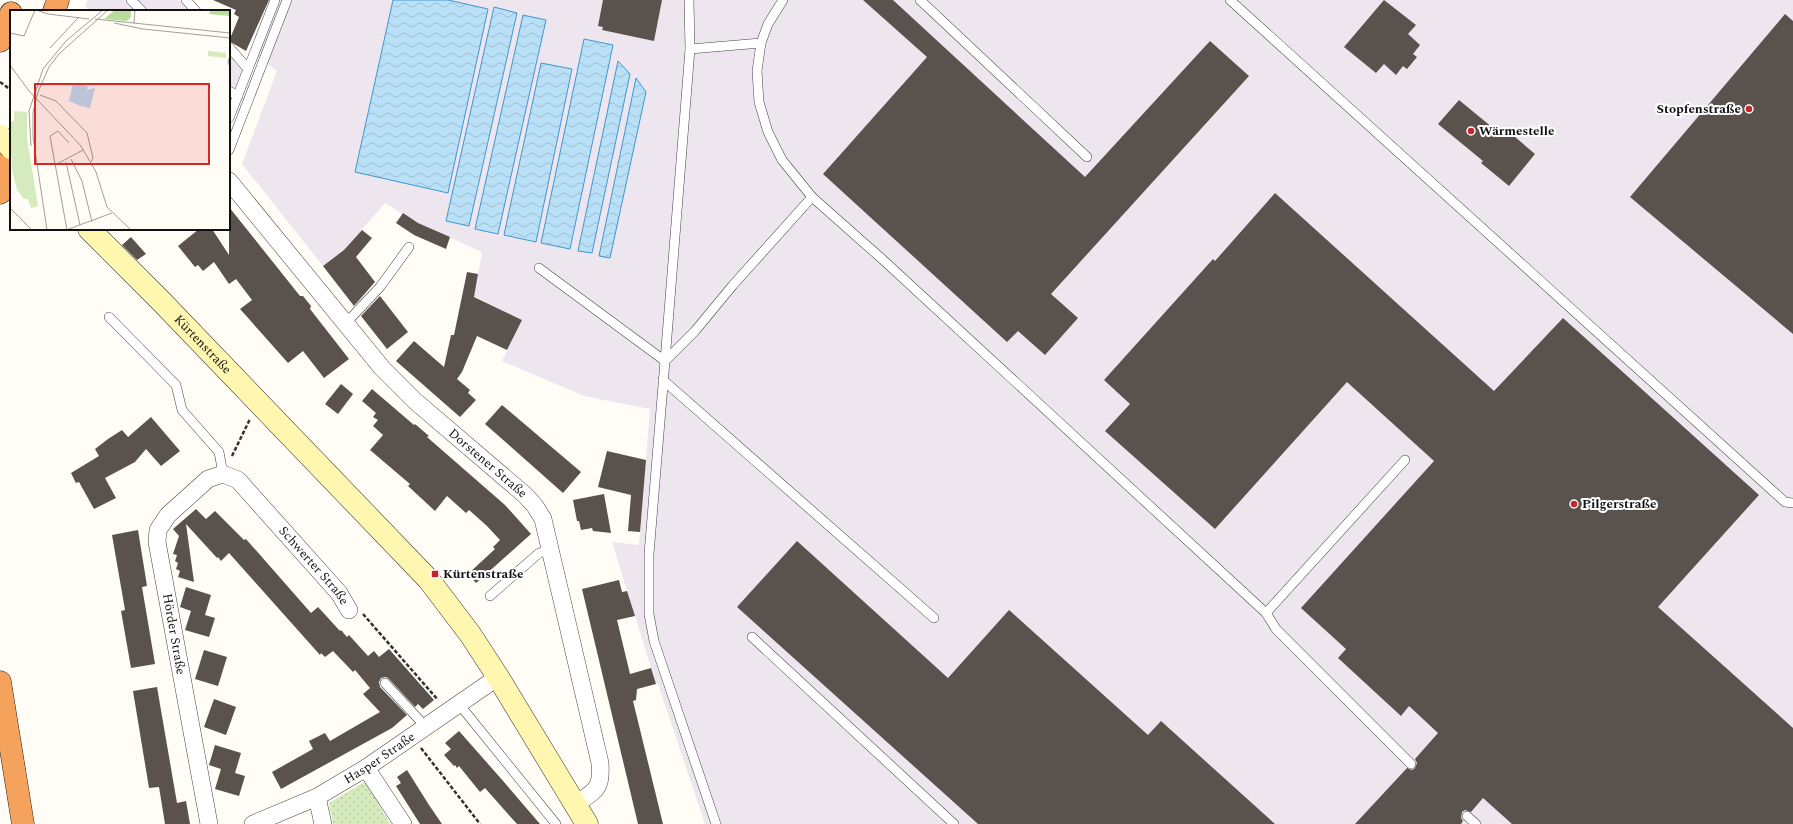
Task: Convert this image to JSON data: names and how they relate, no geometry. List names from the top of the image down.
{
  "streets": {
    "main road": ["Kürtenstraße"],
    "street": [
      "Dorstener Straße",
      "Schwerter Straße",
      "Hörder Straße",
      "Hasper Straße"
    ]
  },
  "crossings": [
    ["Kürtenstraße", "Dorstener Straße"],
    ["Kürtenstraße", "Hasper Straße"],
    ["Schwerter Straße", "Hörder Straße"],
    ["Schwerter Straße", "Hasper Straße"]
  ],
  "places": {
    "other": ["Stopfenstraße", "Wärmestelle", "Pilgerstraße"],
    "transit": ["Kürtenstraße"]
  }
}
